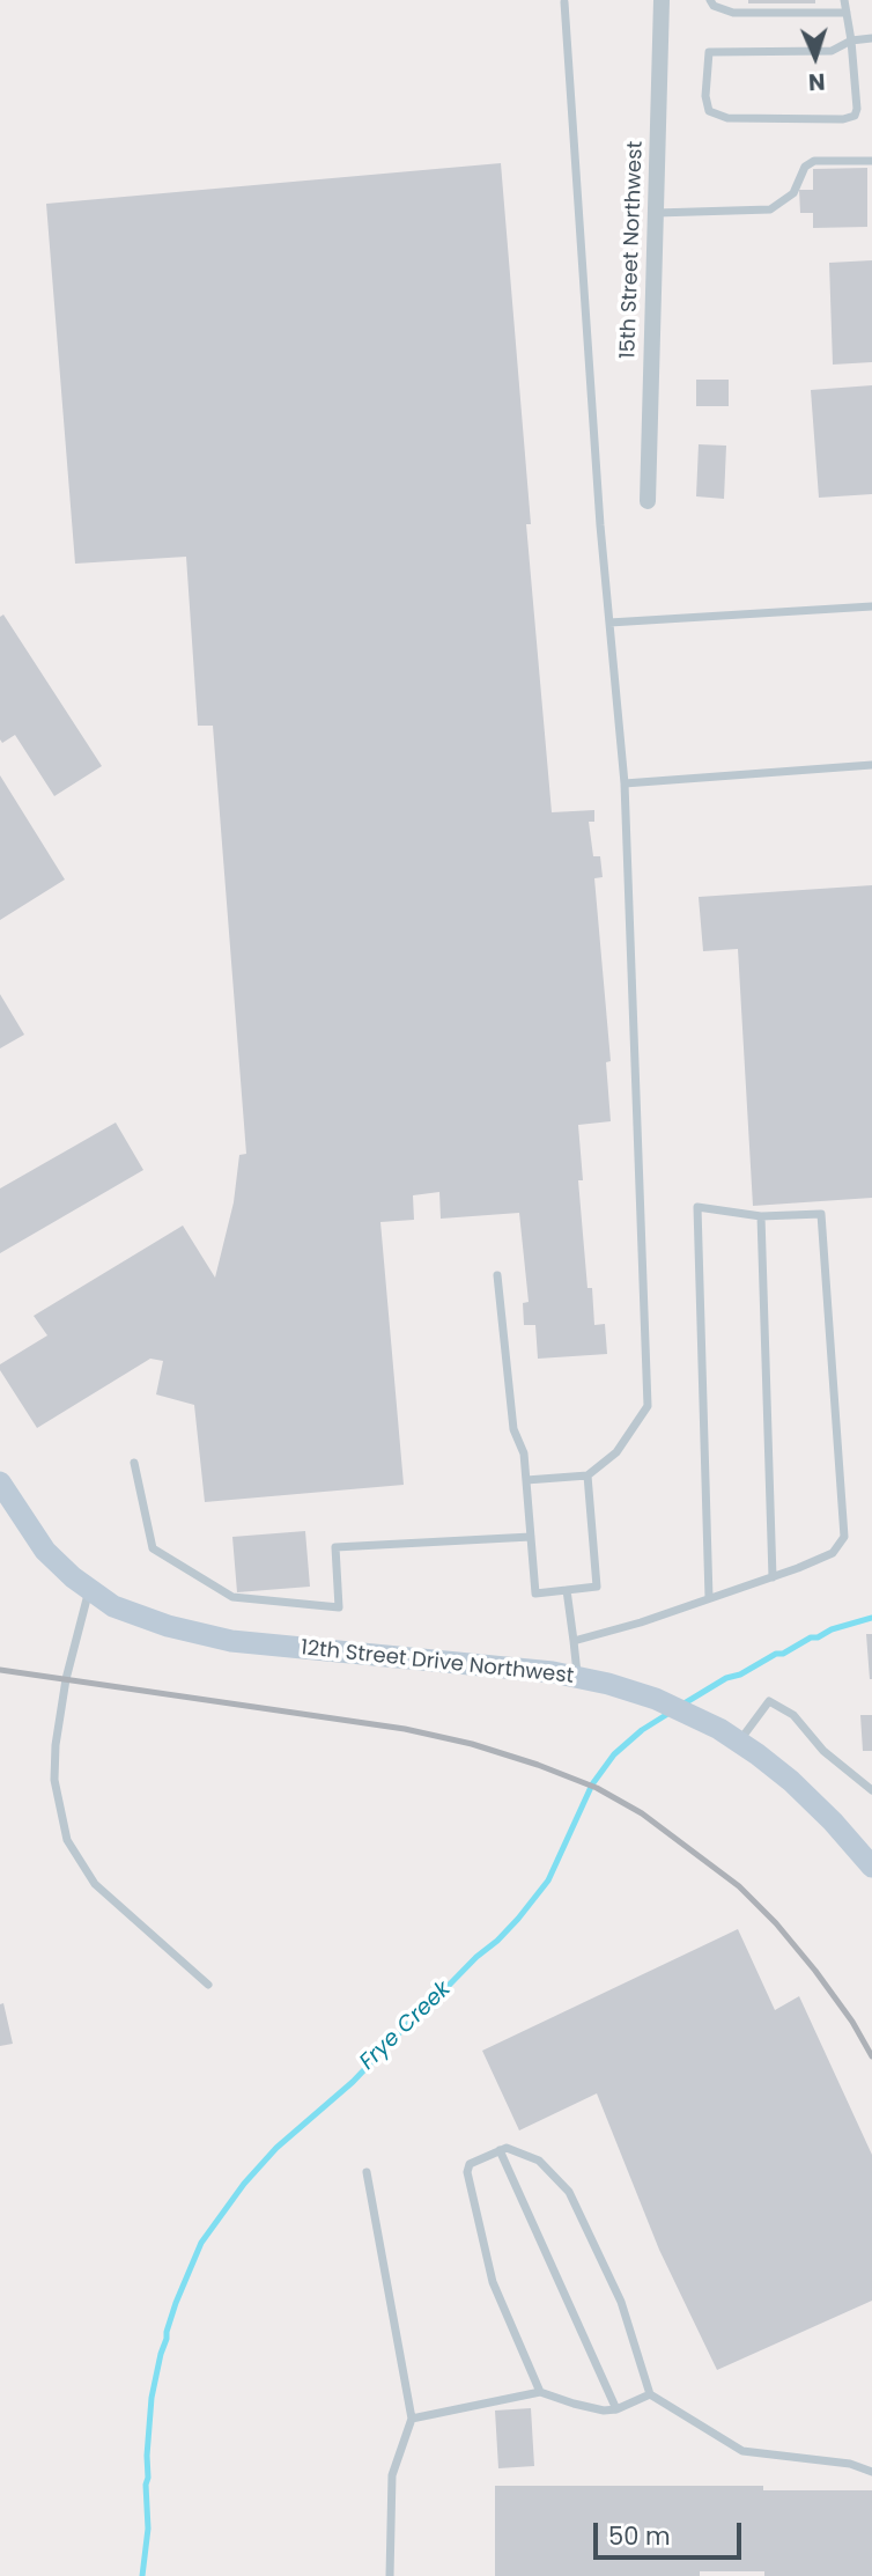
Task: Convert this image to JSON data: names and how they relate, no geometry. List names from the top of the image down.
{
  "streets": {
    "street": ["15th Street Northwest", "12th Street Drive Northwest"]
  },
  "water": ["Frye Creek"],
  "scale_bar": "50 m",
  "north": "bottom"
}
